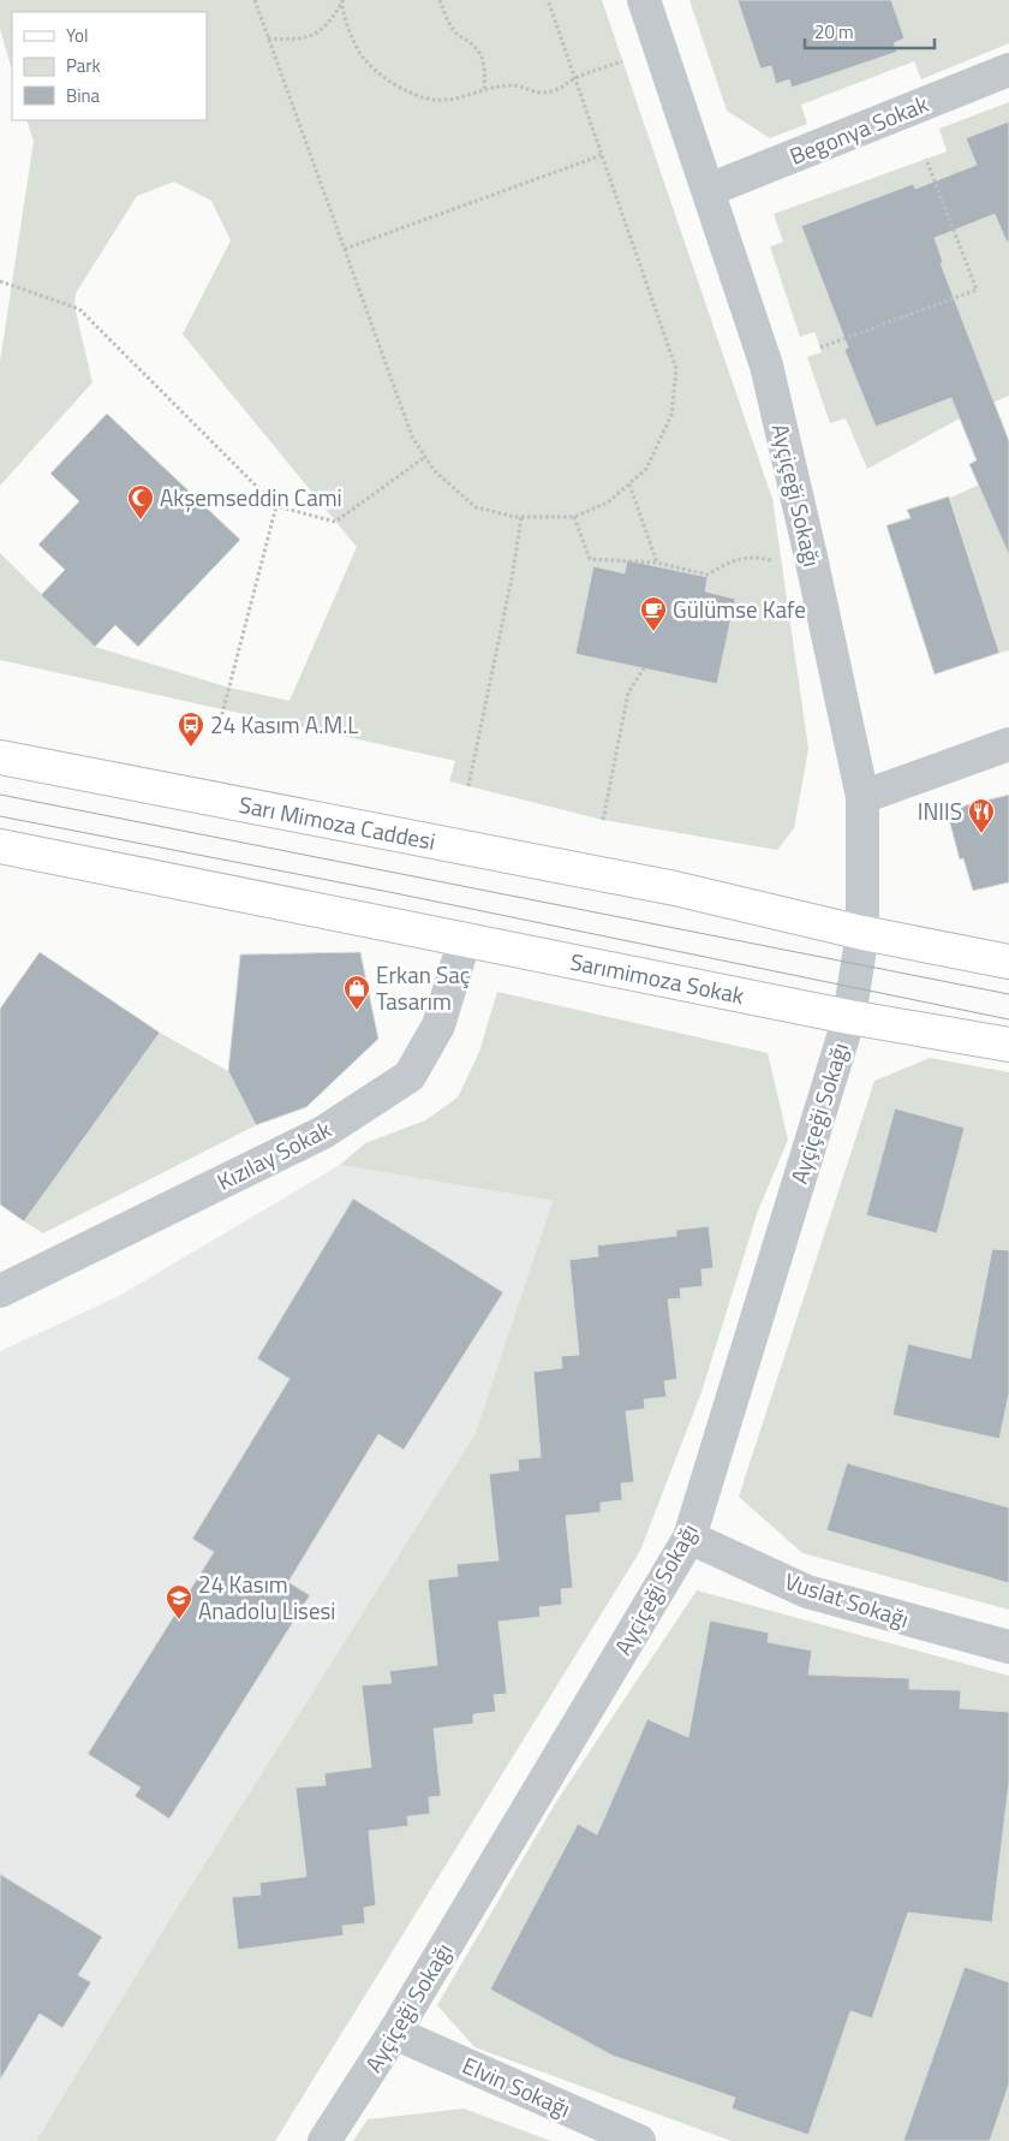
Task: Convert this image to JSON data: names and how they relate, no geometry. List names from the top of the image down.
{
  "streets": {
    "main road": ["Sarı Mimoza Caddesi", "Sarımimoza Sokak"],
    "street": [
      "Begonya Sokak",
      "Ayçiçeği Sokağı",
      "Kızılay Sokak",
      "Vuslat Sokağı",
      "Elvin Sokağı"
    ]
  },
  "crossings": [
    ["Begonya Sokak", "Ayçiçeği Sokağı"],
    ["Ayçiçeği Sokağı", "Sarı Mimoza Caddesi"],
    ["Ayçiçeği Sokağı", "Sarımimoza Sokak"],
    ["Ayçiçeği Sokağı", "Vuslat Sokağı"],
    ["Ayçiçeği Sokağı", "Elvin Sokağı"],
    ["Sarımimoza Sokak", "Kızılay Sokak"]
  ],
  "places": {
    "mosque": ["Akşemseddin Cami"],
    "cafe": ["Gülümse Kafe"],
    "bus stop": ["24 Kasım A.M.L"],
    "restaurant": ["INIIS"],
    "shop": ["Erkan Saç Tasarım"],
    "school or university": ["24 Kasım Anadolu Lisesi"]
  },
  "legend": ["Yol", "Park", "Bina"],
  "scale_bar": "20 m"
}
